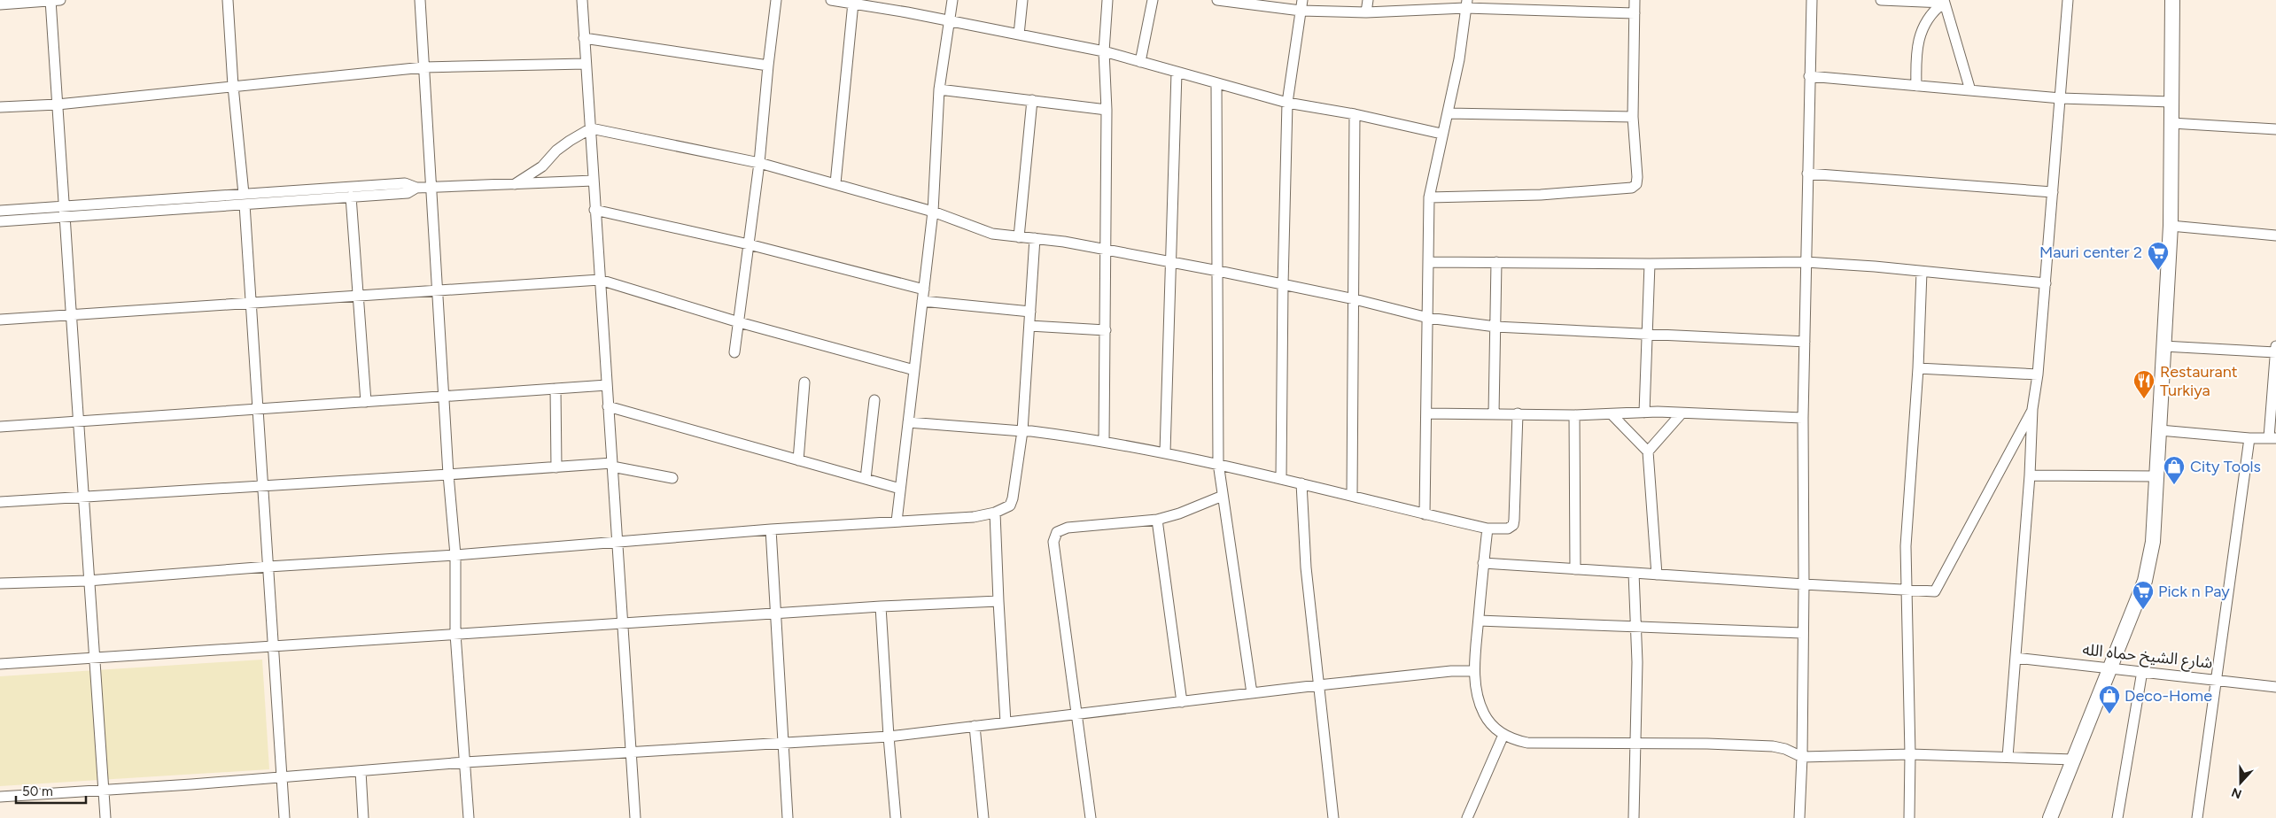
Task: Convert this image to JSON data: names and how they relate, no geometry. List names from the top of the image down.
{
  "streets": {
    "street": ["شارع الشيخ حماه الله"]
  },
  "places": {
    "supermarket": ["Mauri center 2", "Pick n Pay"],
    "restaurant": ["Restaurant Turkiya"],
    "shop": ["City Tools", "Deco-Home"]
  },
  "scale_bar": "50 m",
  "north": "bottom"
}
